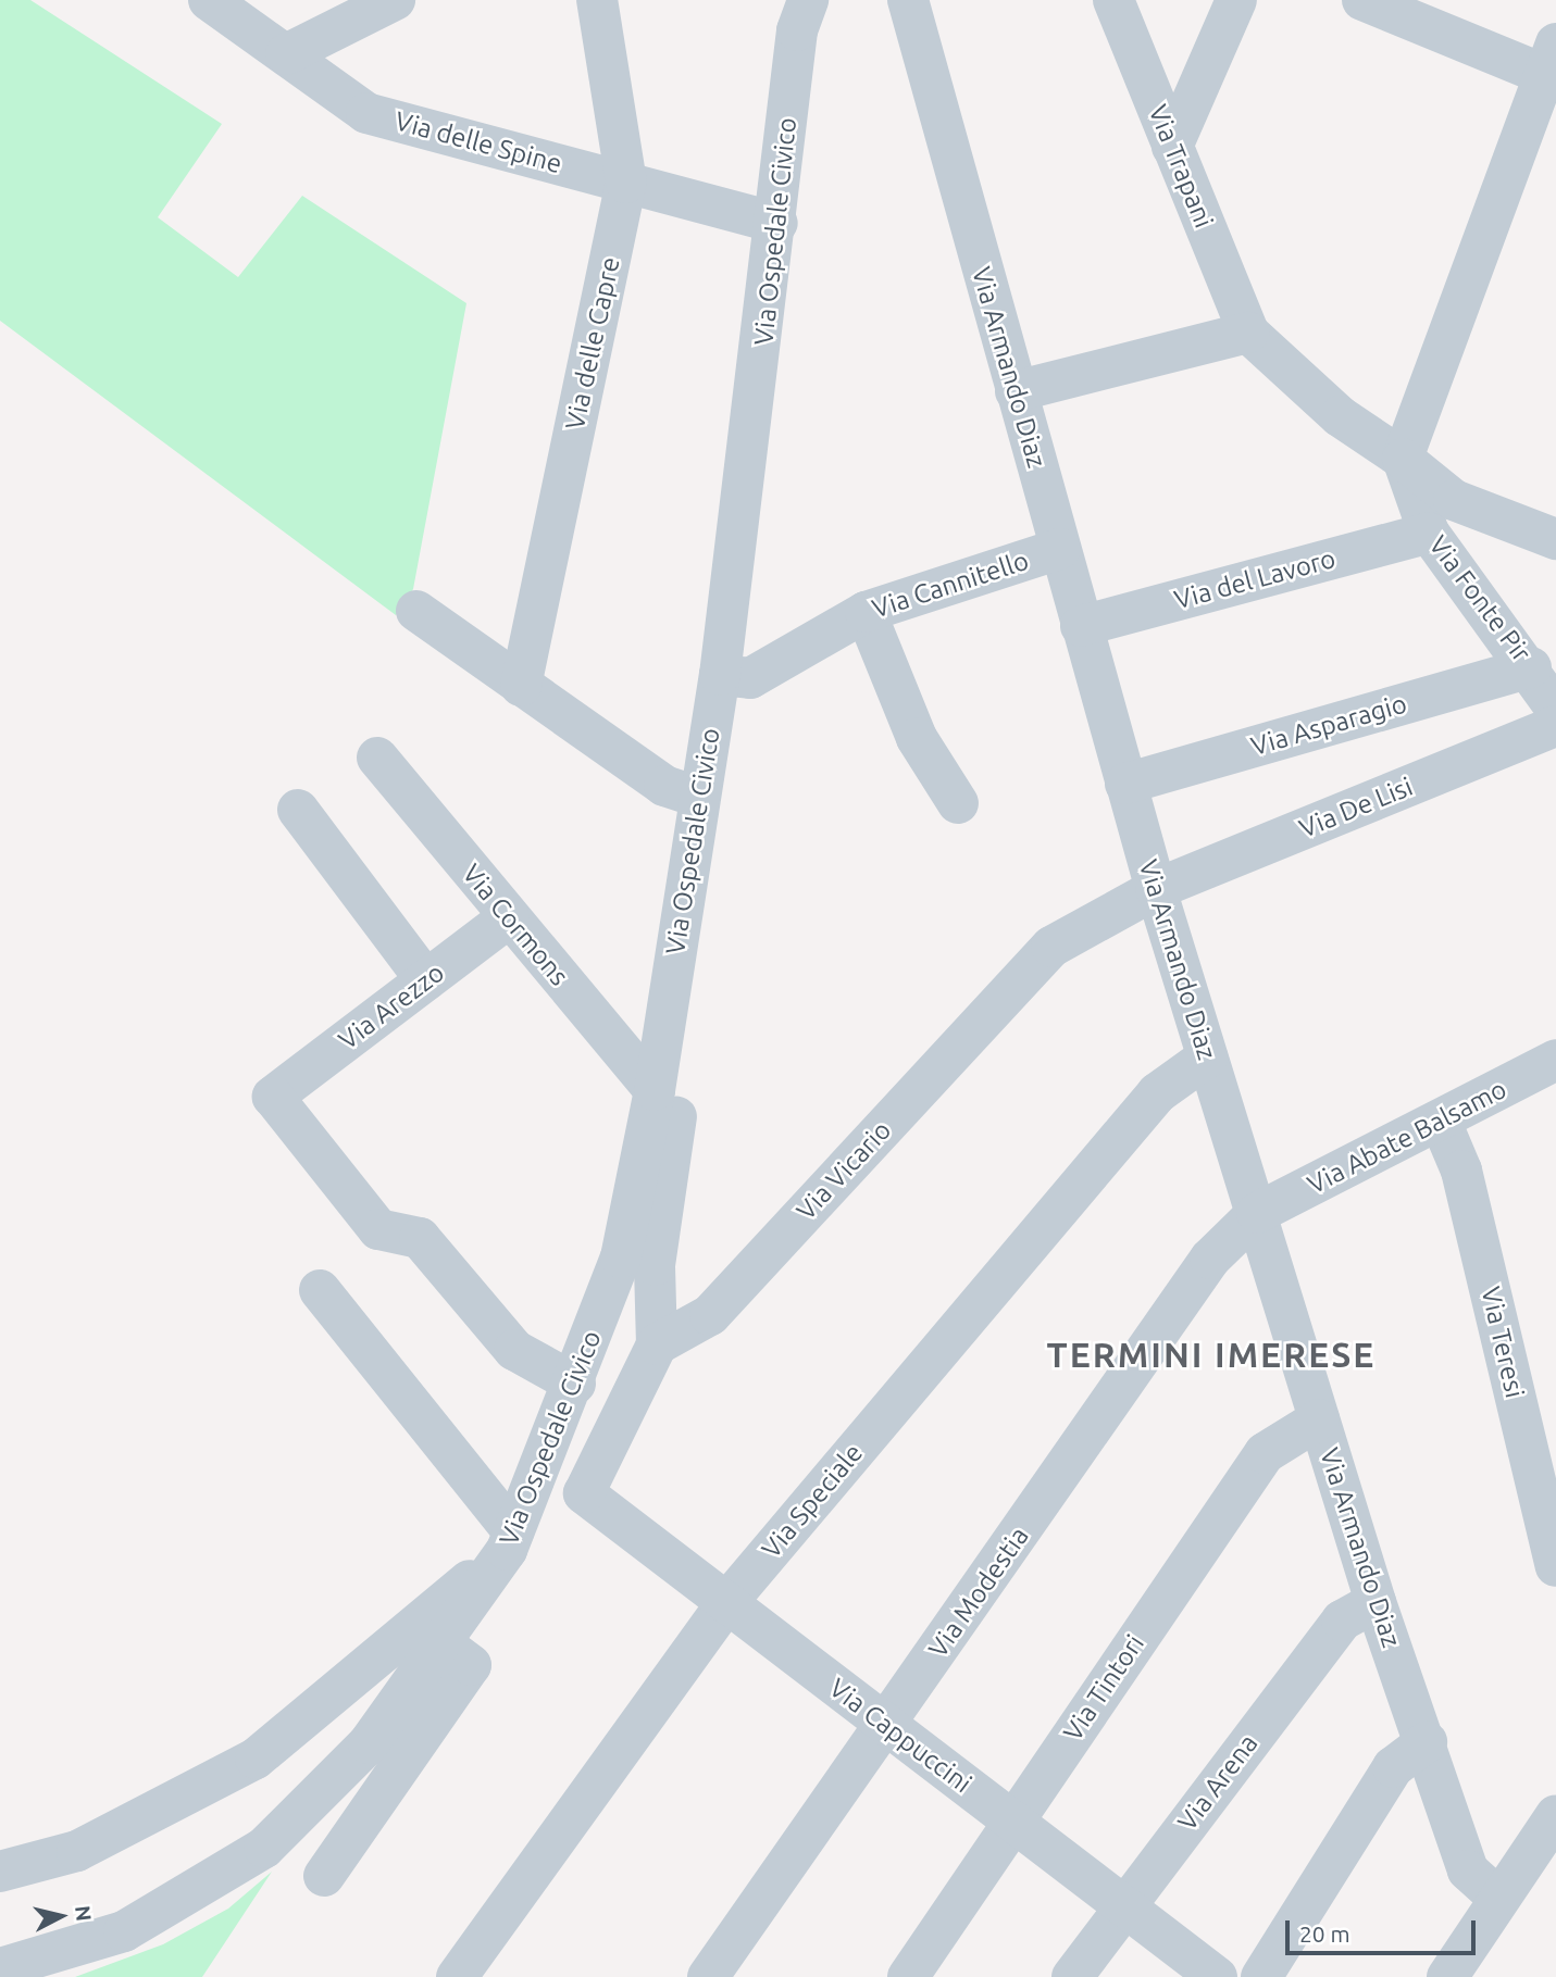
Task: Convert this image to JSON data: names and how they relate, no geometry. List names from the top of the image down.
{
  "streets": {
    "street": [
      "Via delle Spine",
      "Via Trapani",
      "Via Ospedale Civico",
      "Via delle Capre",
      "Via Armando Diaz",
      "Via del Lavoro",
      "Via Cannitello",
      "Via Fonte Pir",
      "Via Asparagio",
      "Via De Lisi",
      "Via Cormons",
      "Via Arezzo",
      "Via Abate Balsamo",
      "Via Vicario",
      "Via Teresi",
      "Via Speciale",
      "Via Modestia",
      "Via Tintori",
      "Via Cappuccini",
      "Via Arena"
    ]
  },
  "crossings": [
    ["Via delle Spine", "Via Ospedale Civico"],
    ["Via delle Spine", "Via delle Capre"],
    ["Via Ospedale Civico", "Via Cannitello"],
    ["Via Ospedale Civico", "Via Cormons"],
    ["Via Ospedale Civico", "Via Arezzo"],
    ["Via Armando Diaz", "Via del Lavoro"],
    ["Via Armando Diaz", "Via Cannitello"],
    ["Via Armando Diaz", "Via Asparagio"],
    ["Via Armando Diaz", "Via De Lisi"],
    ["Via Armando Diaz", "Via Abate Balsamo"],
    ["Via Armando Diaz", "Via Vicario"],
    ["Via Armando Diaz", "Via Speciale"],
    ["Via Armando Diaz", "Via Modestia"],
    ["Via Armando Diaz", "Via Tintori"],
    ["Via Armando Diaz", "Via Arena"],
    ["Via del Lavoro", "Via Fonte Pir"],
    ["Via Fonte Pir", "Via Asparagio"],
    ["Via De Lisi", "Via Vicario"],
    ["Via Cormons", "Via Arezzo"],
    ["Via Abate Balsamo", "Via Teresi"],
    ["Via Abate Balsamo", "Via Modestia"],
    ["Via Vicario", "Via Cappuccini"],
    ["Via Speciale", "Via Cappuccini"],
    ["Via Modestia", "Via Cappuccini"],
    ["Via Tintori", "Via Cappuccini"],
    ["Via Cappuccini", "Via Arena"]
  ],
  "districts": ["TERMINI IMERESE"],
  "scale_bar": "20 m",
  "north": "right"
}
